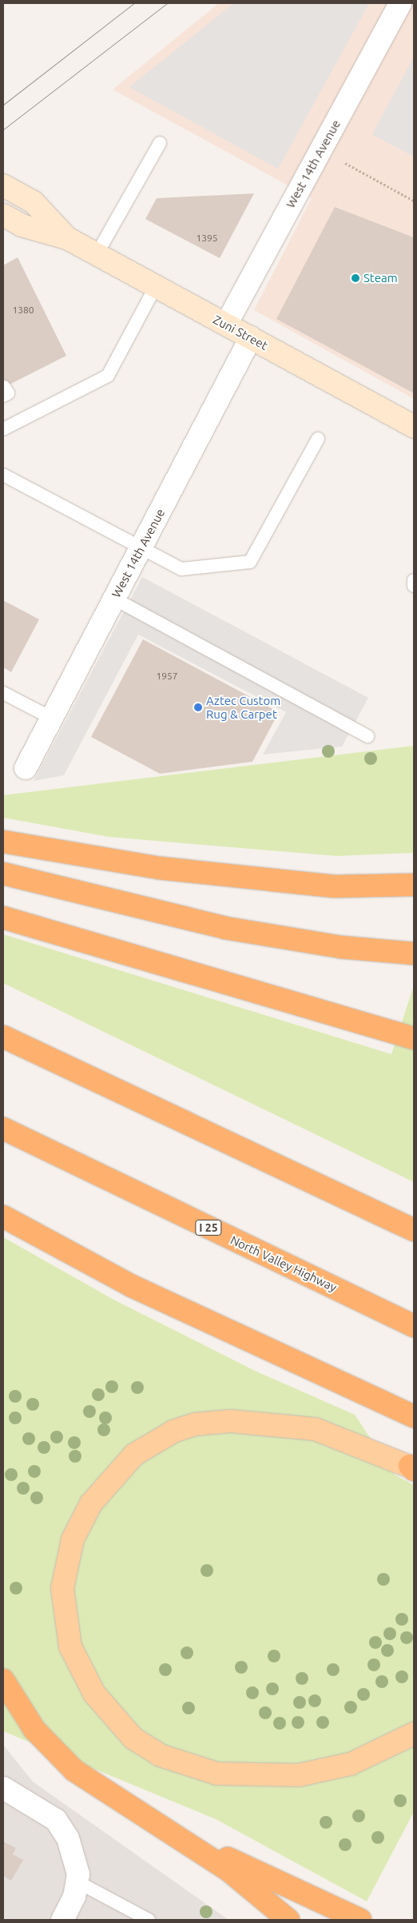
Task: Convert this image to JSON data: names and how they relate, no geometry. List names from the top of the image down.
{
  "streets": {
    "highway": ["I 25", "North Valley Highway"],
    "street": ["West 14th Avenue", "Zuni Street"]
  },
  "crossings": [
    ["West 14th Avenue", "Zuni Street"]
  ],
  "places": ["Steam", "Aztec Custom Rug & Carpet"],
  "house_numbers": ["1395", "1380", "1957"]
}
